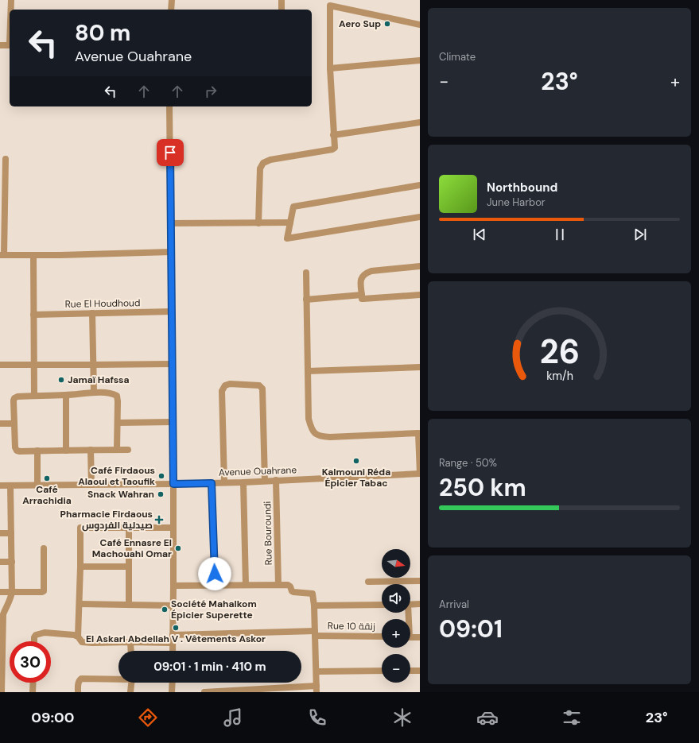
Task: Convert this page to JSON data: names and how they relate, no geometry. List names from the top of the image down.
{
  "streets": {
    "street": [
      "Rue El Houdhoud",
      "Avenue Ouahrane",
      "Rue Bouroundi",
      "Rue 10 زنقة"
    ]
  },
  "crossings": [
    ["Avenue Ouahrane", "Rue Bouroundi"]
  ],
  "places": {
    "other": [
      "Aero Sup",
      "Jamaï Hafssa",
      "Kalmouni Réda Épicier Tabac",
      "Café Firdaous Alaoui et Taoufik",
      "Café Arrachidia",
      "Snack Wahran",
      "Café Ennasre El Machouahi Omar",
      "Société Mahalkom Épicier Superette",
      "El Askari Abdellah V . Vêtements Askor"
    ],
    "health": ["Pharmacie Firdaous صيدلية الفردوس"]
  },
  "north": "right",
  "page": {
    "tile": [
      "Climate",
      ["Range · 50%", "250 km"],
      ["Arrival", "09:01"]
    ],
    "turn": ["80 m", "Avenue Ouahrane"],
    "heat": ["−", "23°", "+"],
    "song": ["Northbound", "June Harbor"],
    "map_buttons": ["+", "−"],
    "limit": "30",
    "trip": "09:01 · 1 min · 410 m",
    "tabs": ["09:00", "23°"],
    "gauge": ["26", "km/h"]
  }
}
